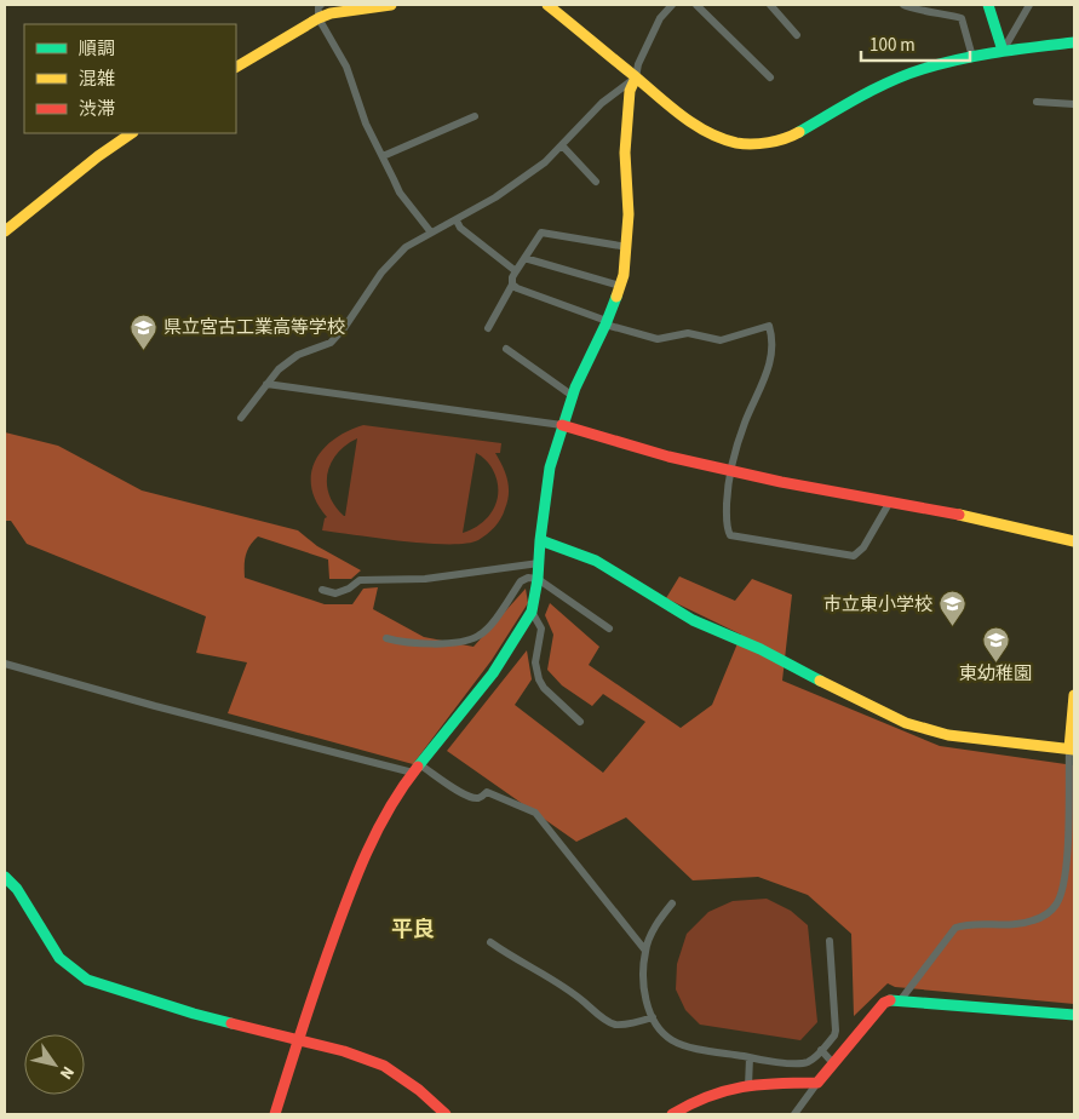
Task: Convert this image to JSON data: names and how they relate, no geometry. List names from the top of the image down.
{
  "districts": ["平良"],
  "places": {
    "school or university": ["県立宮古工業高等学校", "市立東小学校", "東幼稚園"]
  },
  "legend": ["順調", "混雑", "渋滞"],
  "scale_bar": "100 m",
  "north": "bottom right"
}
